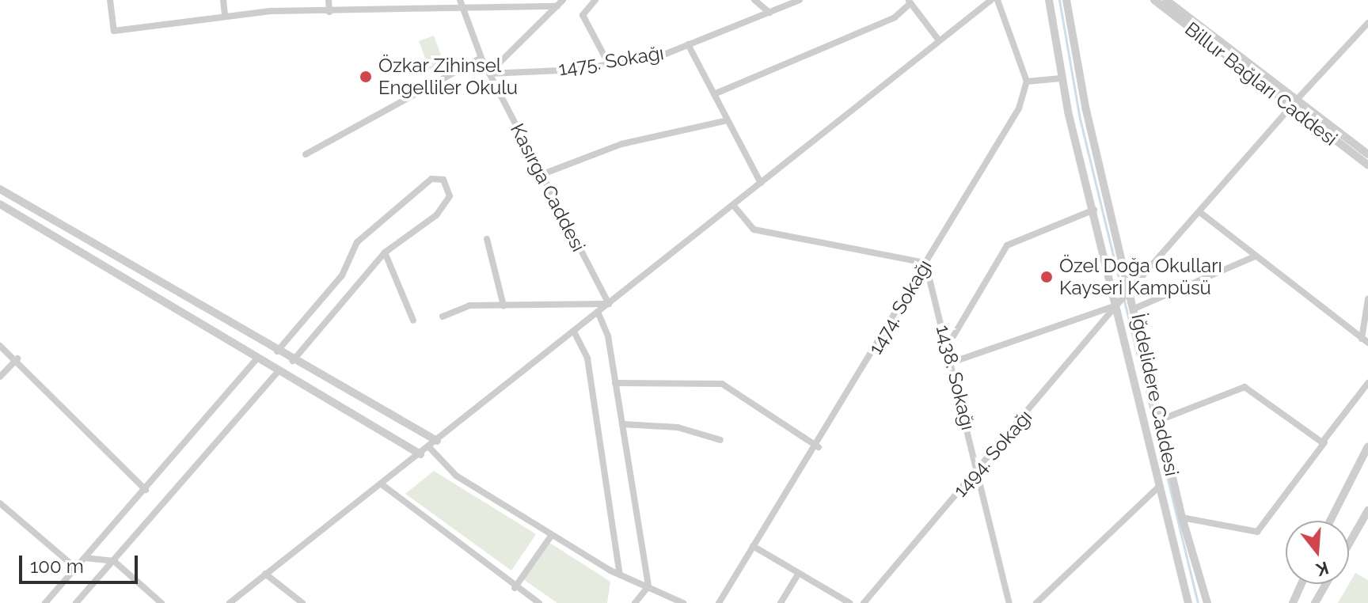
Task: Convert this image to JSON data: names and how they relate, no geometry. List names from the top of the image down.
{
  "streets": {
    "street": [
      "1475. Sokağı",
      "Billur Bağları Caddesi",
      "Kasırga Caddesi",
      "1474. Sokağı",
      "1438. Sokağı",
      "İğdelidere Caddesi",
      "1494. Sokağı"
    ]
  },
  "crossings": [
    ["1475. Sokağı", "Kasırga Caddesi"],
    ["1474. Sokağı", "1438. Sokağı"],
    ["1438. Sokağı", "1494. Sokağı"],
    ["İğdelidere Caddesi", "1494. Sokağı"]
  ],
  "places": ["Özkar Zihinsel Engelliler Okulu", "Özel Doğa Okulları Kayseri Kampüsü"],
  "scale_bar": "100 m",
  "north": "bottom"
}
